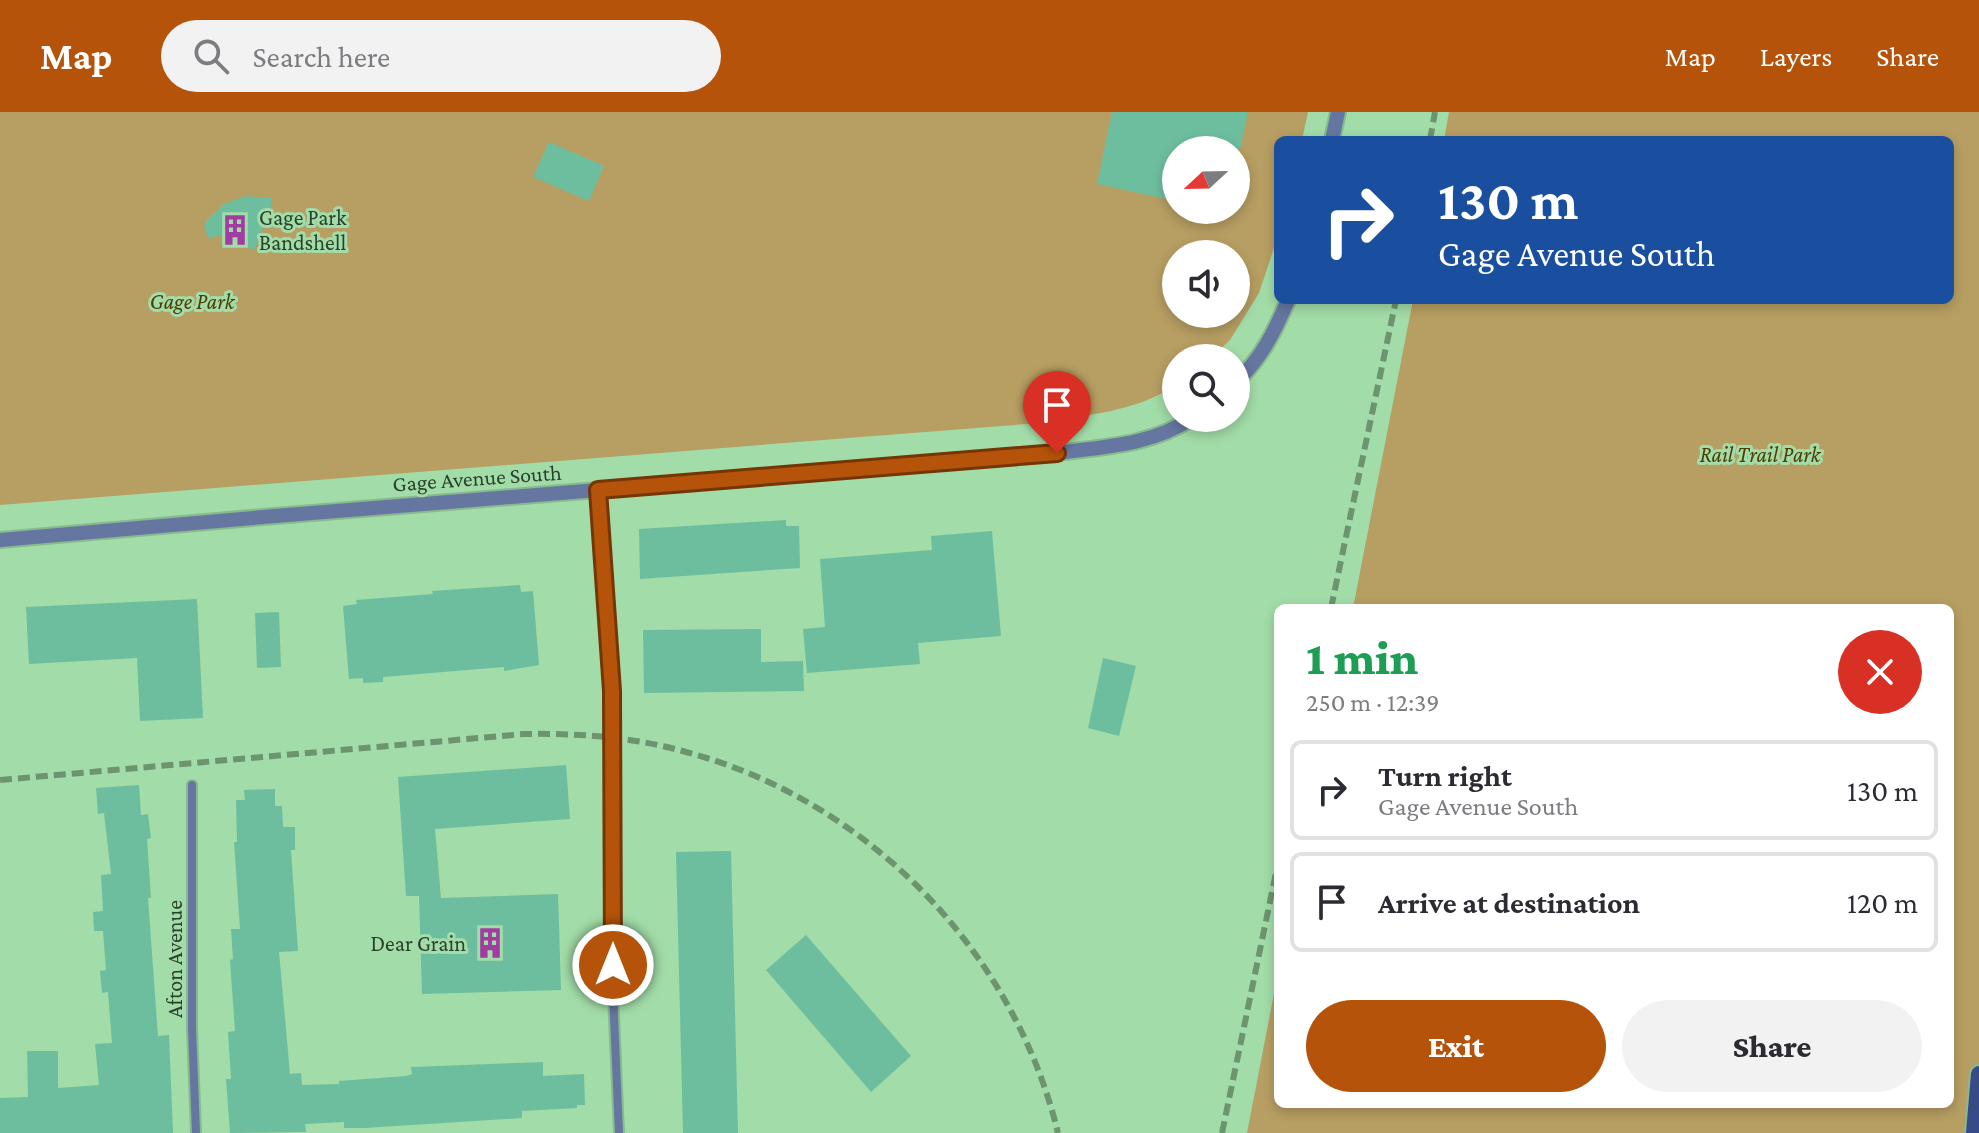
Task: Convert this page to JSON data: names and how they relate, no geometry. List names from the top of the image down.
{
  "streets": {
    "street": ["Gage Avenue South", "Afton Avenue"]
  },
  "parks": ["Gage Park", "Rail Trail Park"],
  "places": {
    "building": ["Gage Park Bandshell", "Dear Grain"]
  },
  "north": "left",
  "page": {
    "header": "Map",
    "search": "Search here",
    "nav": ["Map", "Layers", "Share"],
    "turn": ["130 m", "Gage Avenue South"],
    "heading": ["1 min", "250 m · 12:39"],
    "list": [
      {
        "name": "Turn right",
        "note": "Gage Avenue South",
        "value": "130 m"
      },
      {
        "name": "Arrive at destination",
        "value": "120 m"
      }
    ],
    "buttons": ["Exit", "Share"]
  }
}
